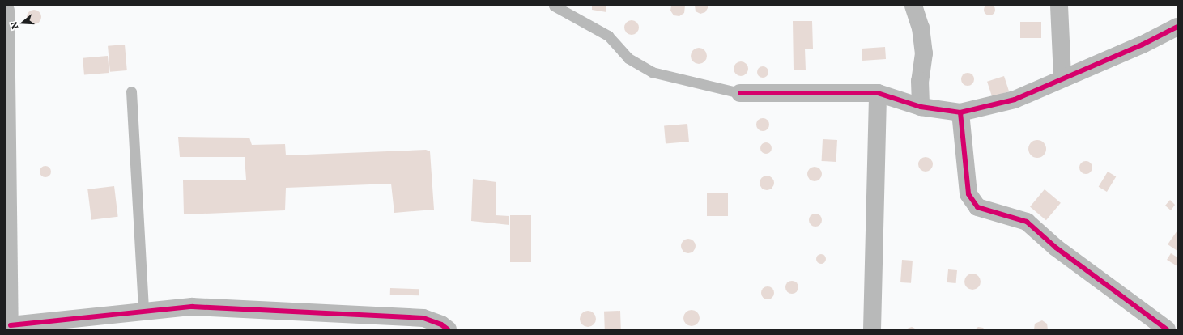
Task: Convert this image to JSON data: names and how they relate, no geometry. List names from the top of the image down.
{
  "north": "left"
}
